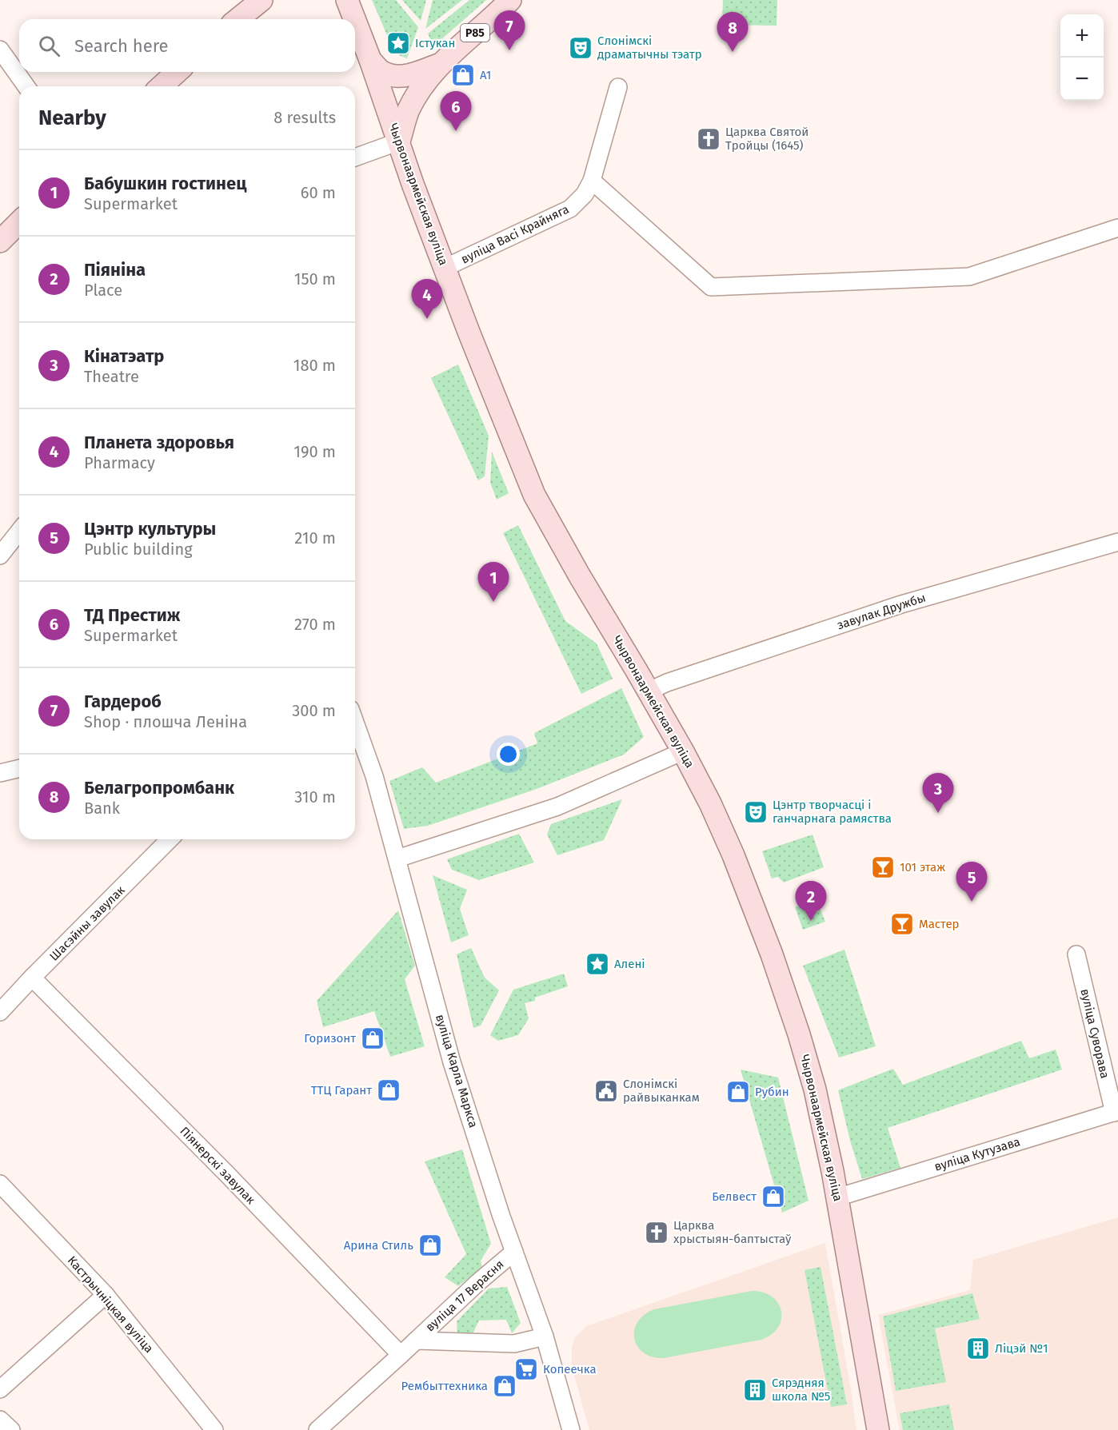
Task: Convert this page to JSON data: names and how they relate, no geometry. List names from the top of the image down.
{
  "streets": {
    "main road": ["Р85", "Чырвонаармейская вуліца"],
    "street": [
      "вуліца Васі Крайняга",
      "завулак Дружбы",
      "Шасэйны завулак",
      "вуліца Суворава",
      "вуліца Карла Маркса",
      "вуліца Кутузава",
      "Піянерскі завулак",
      "вуліца 17 Верасня",
      "Кастрычніцкая вуліца"
    ]
  },
  "crossings": [
    ["Р85", "Чырвонаармейская вуліца"],
    ["Чырвонаармейская вуліца", "вуліца Васі Крайняга"],
    ["Чырвонаармейская вуліца", "завулак Дружбы"],
    ["Чырвонаармейская вуліца", "вуліца Кутузава"],
    ["Шасэйны завулак", "Піянерскі завулак"],
    ["вуліца Суворава", "вуліца Кутузава"],
    ["вуліца Карла Маркса", "вуліца 17 Верасня"],
    ["Піянерскі завулак", "вуліца 17 Верасня"]
  ],
  "places": {
    "place": ["Істукан", "Алені"],
    "theatre": ["Слонімскі драматычны тэатр", "Цэнтр творчасці і ганчарнага рамяства"],
    "shop": [
      "A1",
      "Горизонт",
      "ТТЦ Гарант",
      "Рубин",
      "Белвест",
      "Арина Стиль",
      "Рембыттехника"
    ],
    "church": ["Царква Святой Тройцы (1645)", "Царква хрыстыян-баптыстаў"],
    "bar": ["101 этаж", "Мастер"],
    "public building": ["Слонімскі райвыканкам"],
    "building": ["Ліцэй №1", "Сярэдняя школа №5"],
    "supermarket": ["Копеечка"]
  },
  "page": {
    "pins": [
      "7",
      "8",
      "6",
      "4",
      "1",
      "3",
      "5",
      "2"
    ],
    "map_buttons": ["+", "−"],
    "search": "Search here",
    "heading": ["Nearby", "8 results"],
    "list": [
      {
        "mark": "1",
        "name": "Бабушкин гостинец",
        "note": "Supermarket",
        "value": "60 m"
      },
      {
        "mark": "2",
        "name": "Піяніна",
        "note": "Place",
        "value": "150 m"
      },
      {
        "mark": "3",
        "name": "Кінатэатр",
        "note": "Theatre",
        "value": "180 m"
      },
      {
        "mark": "4",
        "name": "Планета здоровья",
        "note": "Pharmacy",
        "value": "190 m"
      },
      {
        "mark": "5",
        "name": "Цэнтр культуры",
        "note": "Public building",
        "value": "210 m"
      },
      {
        "mark": "6",
        "name": "ТД Престиж",
        "note": "Supermarket",
        "value": "270 m"
      },
      {
        "mark": "7",
        "name": "Гардероб",
        "note": "Shop · плошча Леніна",
        "value": "300 m"
      },
      {
        "mark": "8",
        "name": "Белагропромбанк",
        "note": "Bank",
        "value": "310 m"
      }
    ]
  }
}
